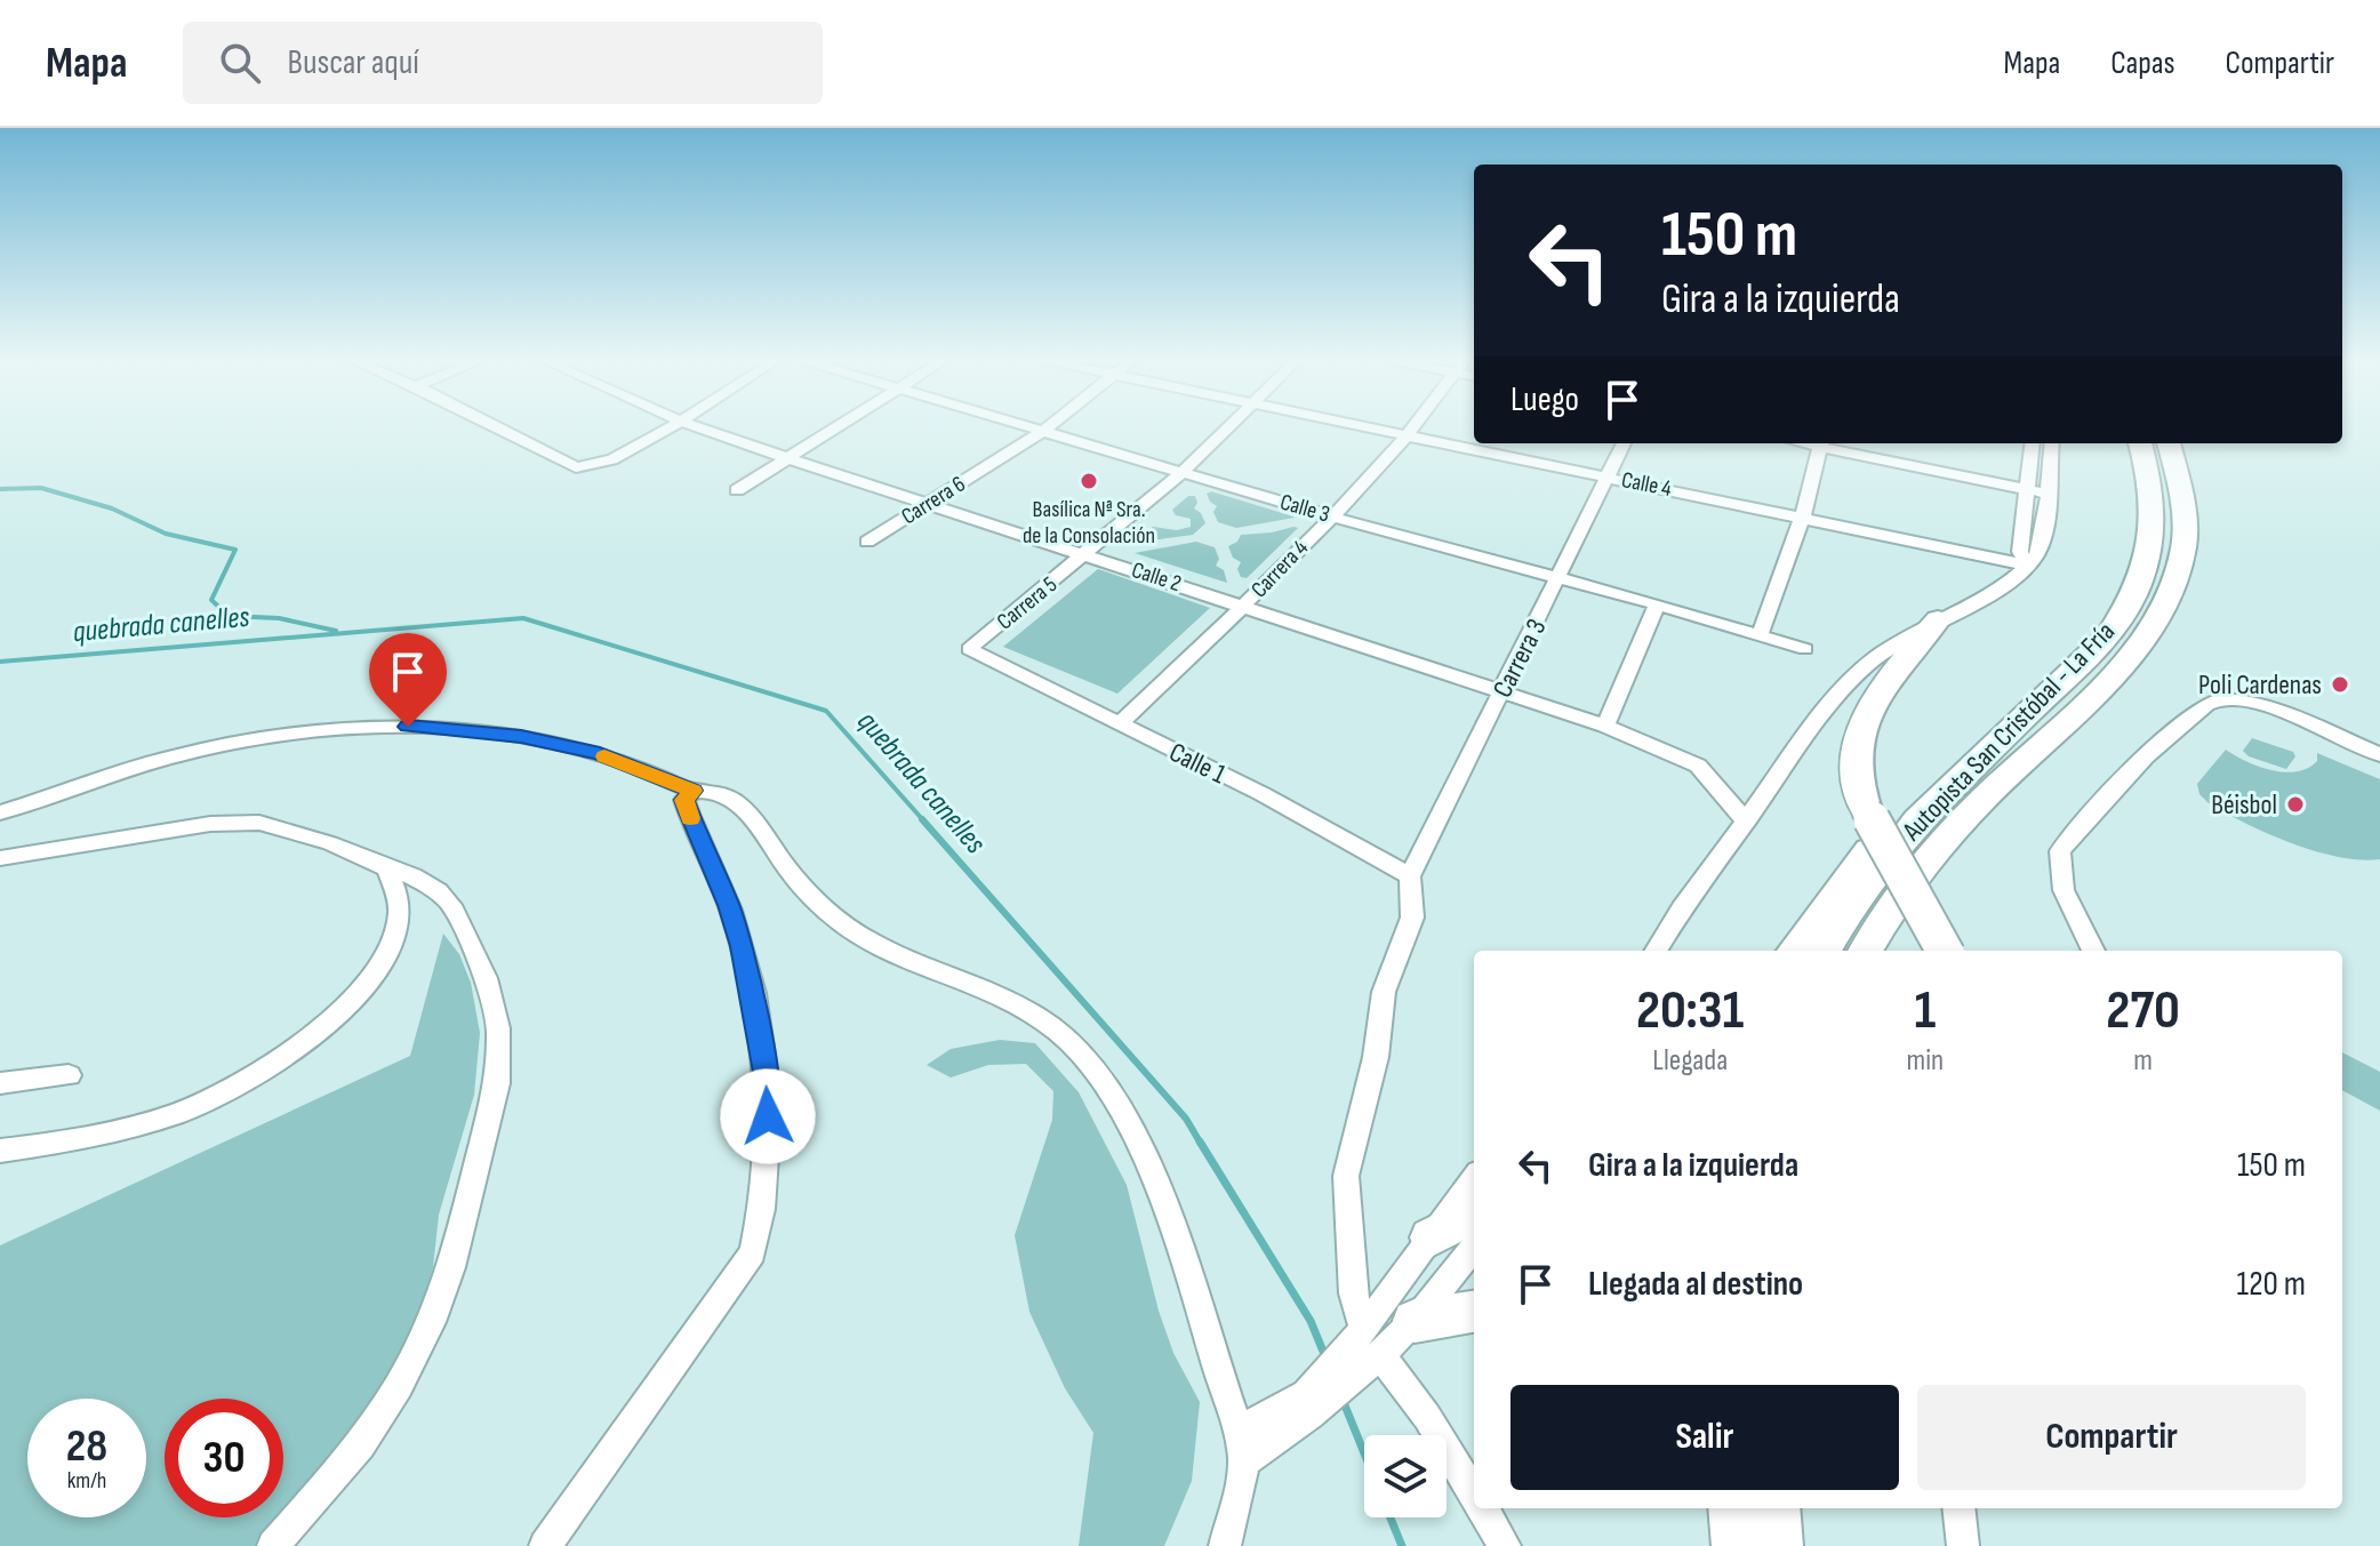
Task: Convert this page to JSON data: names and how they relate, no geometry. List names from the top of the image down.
{
  "streets": {
    "highway": ["Autopista San Cristóbal - La Fría"],
    "street": [
      "Calle 4",
      "Carrera 6",
      "Calle 3",
      "Carrera 4",
      "Calle 2",
      "Carrera 5",
      "Carrera 3",
      "Calle 1"
    ]
  },
  "crossings": [
    ["Calle 4", "Carrera 4"],
    ["Calle 4", "Carrera 3"],
    ["Carrera 6", "Calle 3"],
    ["Carrera 6", "Calle 2"],
    ["Calle 3", "Carrera 4"],
    ["Calle 3", "Carrera 5"],
    ["Calle 3", "Carrera 3"],
    ["Carrera 4", "Calle 2"],
    ["Carrera 4", "Calle 1"],
    ["Calle 2", "Carrera 5"],
    ["Calle 2", "Carrera 3"],
    ["Carrera 5", "Calle 1"],
    ["Carrera 3", "Calle 1"]
  ],
  "water": ["quebrada canelles"],
  "places": ["Basílica Nª Sra. de la Consolación", "Poli Cardenas", "Béisbol"],
  "page": {
    "header": "Mapa",
    "search": "Buscar aquí",
    "nav": ["Mapa", "Capas", "Compartir"],
    "turn": ["150 m", "Gira a la izquierda"],
    "then": "Luego",
    "eta": [
      "20:31",
      "Llegada",
      "1",
      "min",
      "270",
      "m"
    ],
    "list": [
      {
        "name": "Gira a la izquierda",
        "value": "150 m"
      },
      {
        "name": "Llegada al destino",
        "value": "120 m"
      }
    ],
    "buttons": ["Salir", "Compartir"],
    "speed": "28 km/h",
    "limit": "30"
  }
}
